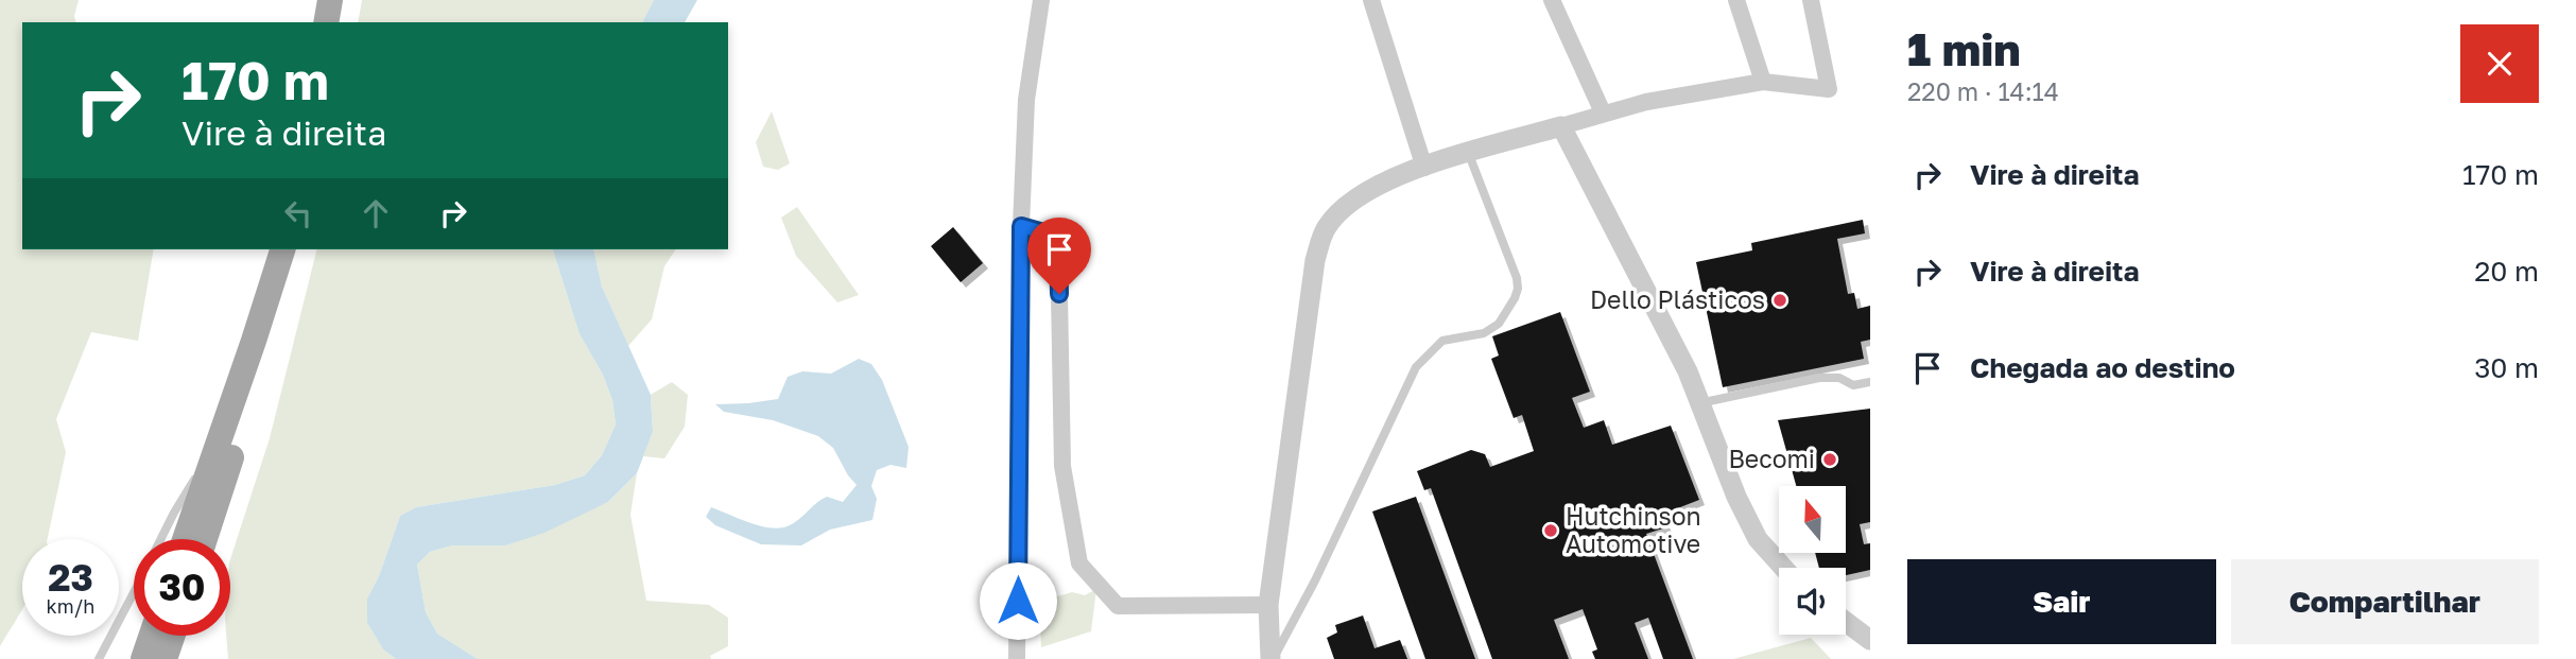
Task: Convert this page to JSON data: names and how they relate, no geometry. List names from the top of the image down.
{
  "places": ["Dello Plásticos", "Becomi", "Hutchinson Automotive"],
  "north": "top",
  "page": {
    "heading": ["1 min", "220 m · 14:14"],
    "turn": ["170 m", "Vire à direita"],
    "list": [
      {
        "name": "Vire à direita",
        "value": "170 m"
      },
      {
        "name": "Vire à direita",
        "value": "20 m"
      },
      {
        "name": "Chegada ao destino",
        "value": "30 m"
      }
    ],
    "speed": "23 km/h",
    "limit": "30",
    "buttons": ["Sair", "Compartilhar"]
  }
}
